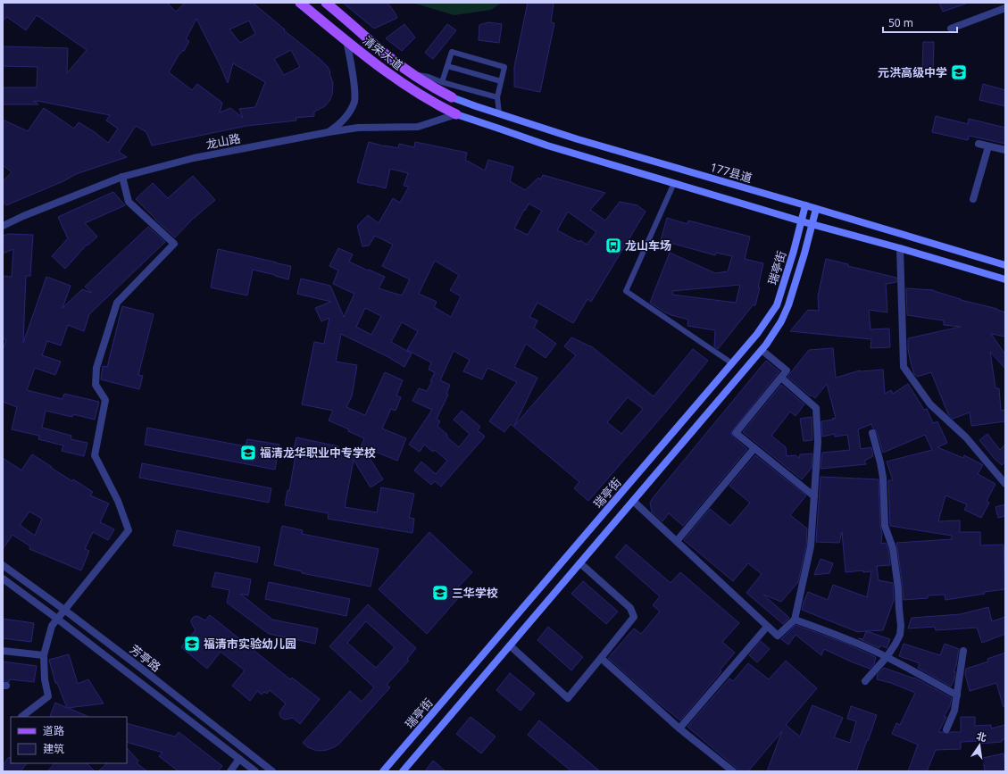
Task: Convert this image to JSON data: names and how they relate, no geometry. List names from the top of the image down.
{
  "streets": {
    "main road": ["清荣大道", "177县道", "瑞亭街"],
    "street": ["龙山路", "芳亭路"]
  },
  "crossings": [
    ["清荣大道", "龙山路"],
    ["清荣大道", "177县道"],
    ["177县道", "瑞亭街"]
  ],
  "places": {
    "school or university": [
      "元洪高级中学",
      "福清龙华职业中专学校",
      "三华学校",
      "福清市实验幼儿园"
    ],
    "bus stop": ["龙山车场"]
  },
  "legend": ["道路", "建筑"],
  "scale_bar": "50 m",
  "north": "top"
}
